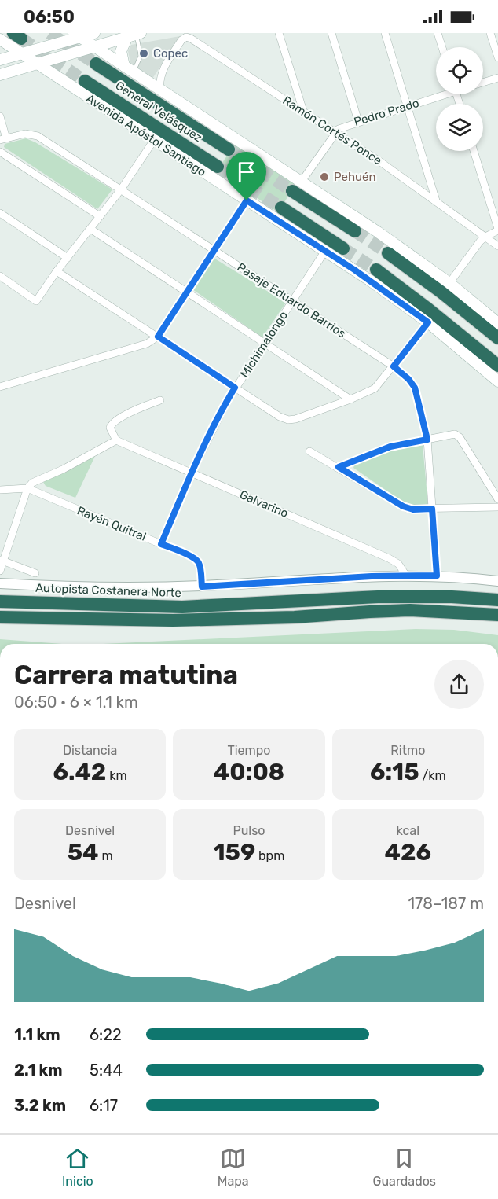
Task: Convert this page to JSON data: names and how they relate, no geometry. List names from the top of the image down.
{
  "streets": {
    "highway": ["General Velásquez", "Autopista Costanera Norte"],
    "main road": ["Avenida Apóstol Santiago"],
    "street": [
      "Pedro Prado",
      "Ramón Cortés Ponce",
      "Pasaje Eduardo Barrios",
      "Michimalongo",
      "Galvarino",
      "Rayén Quitral"
    ]
  },
  "crossings": [
    ["Pedro Prado", "Ramón Cortés Ponce"],
    ["Avenida Apóstol Santiago", "Michimalongo"],
    ["Pasaje Eduardo Barrios", "Michimalongo"],
    ["Michimalongo", "Galvarino"],
    ["Michimalongo", "Rayén Quitral"]
  ],
  "places": ["Copec", "Pehuén"],
  "page": {
    "status": "06:50",
    "heading": ["Carrera matutina", "06:50 · 6 × 1.1 km"],
    "stats": [
      ["Distancia", "6.42 km"],
      ["Tiempo", "40:08"],
      ["Ritmo", "6:15 /km"],
      ["Desnivel", "54 m"],
      ["Pulso", "159 bpm"],
      ["kcal", "426"]
    ],
    "chart": ["Desnivel", "178–187 m"],
    "list": [
      {
        "name": "1.1 km",
        "note": "6:22"
      },
      {
        "name": "2.1 km",
        "note": "5:44"
      },
      {
        "name": "3.2 km",
        "note": "6:17"
      }
    ],
    "tabs": ["Inicio", "Mapa", "Guardados"]
  }
}
